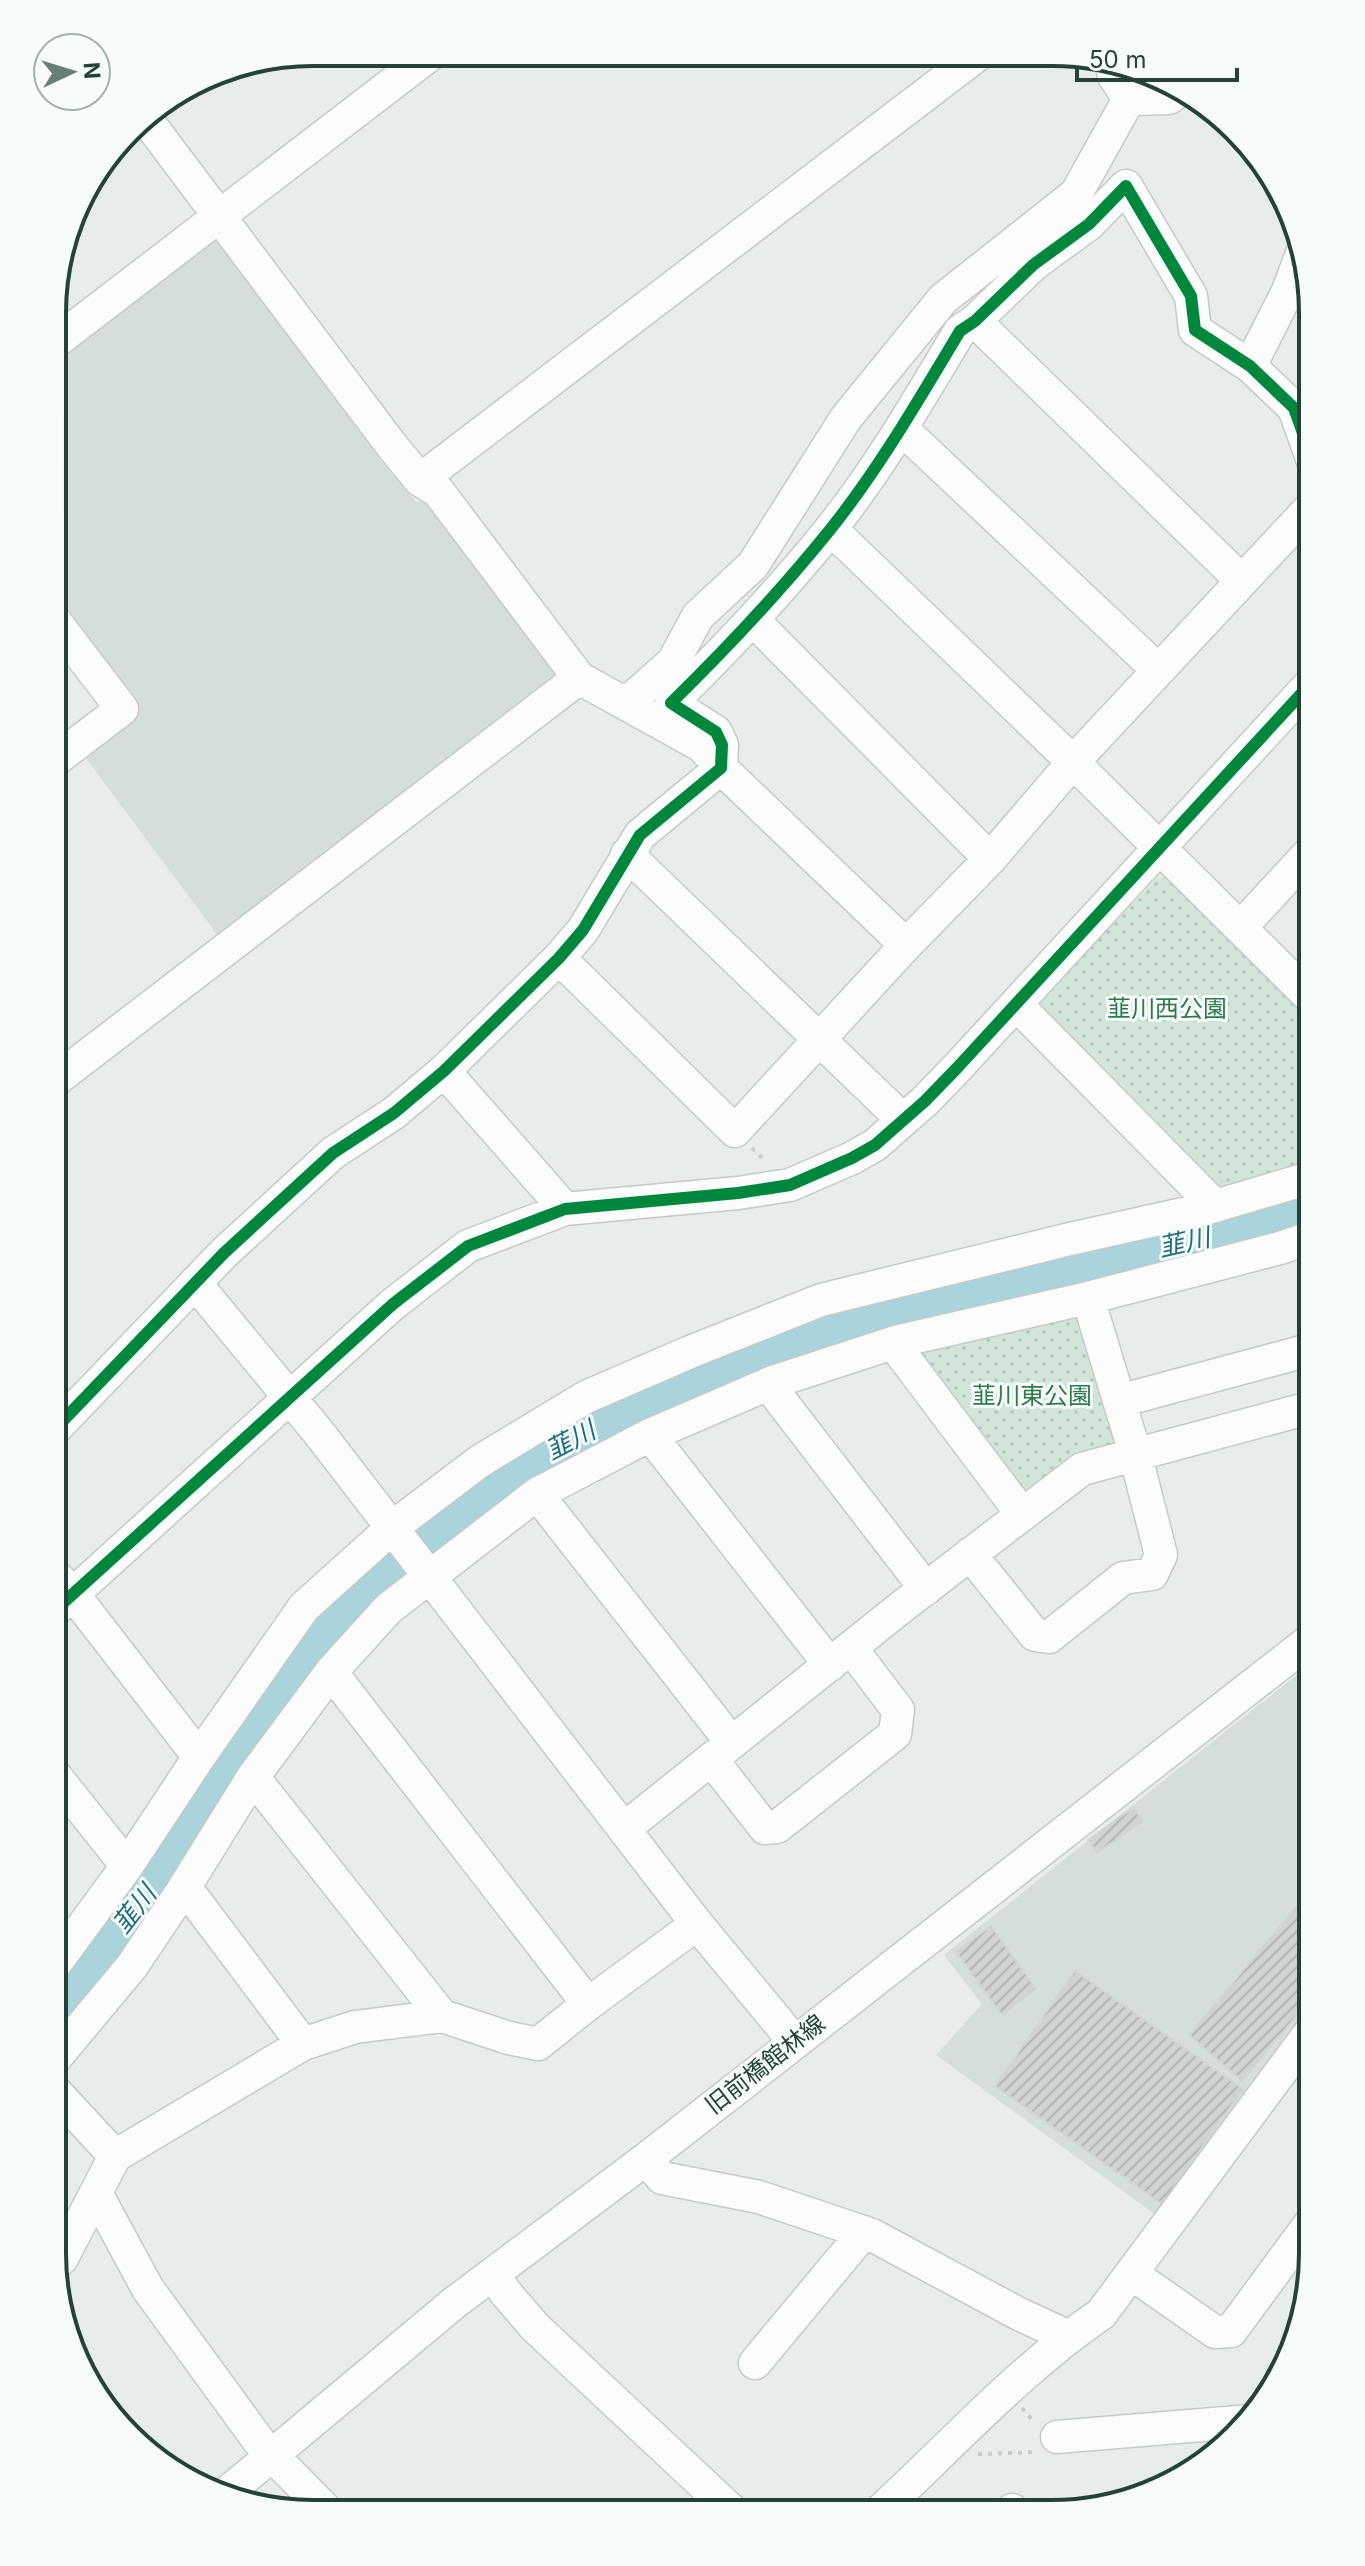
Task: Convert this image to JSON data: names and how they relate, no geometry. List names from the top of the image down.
{
  "streets": {
    "street": ["旧前橋館林線"]
  },
  "water": ["韮川"],
  "parks": ["韮川西公園", "韮川東公園"],
  "scale_bar": "50 m",
  "north": "right"
}
